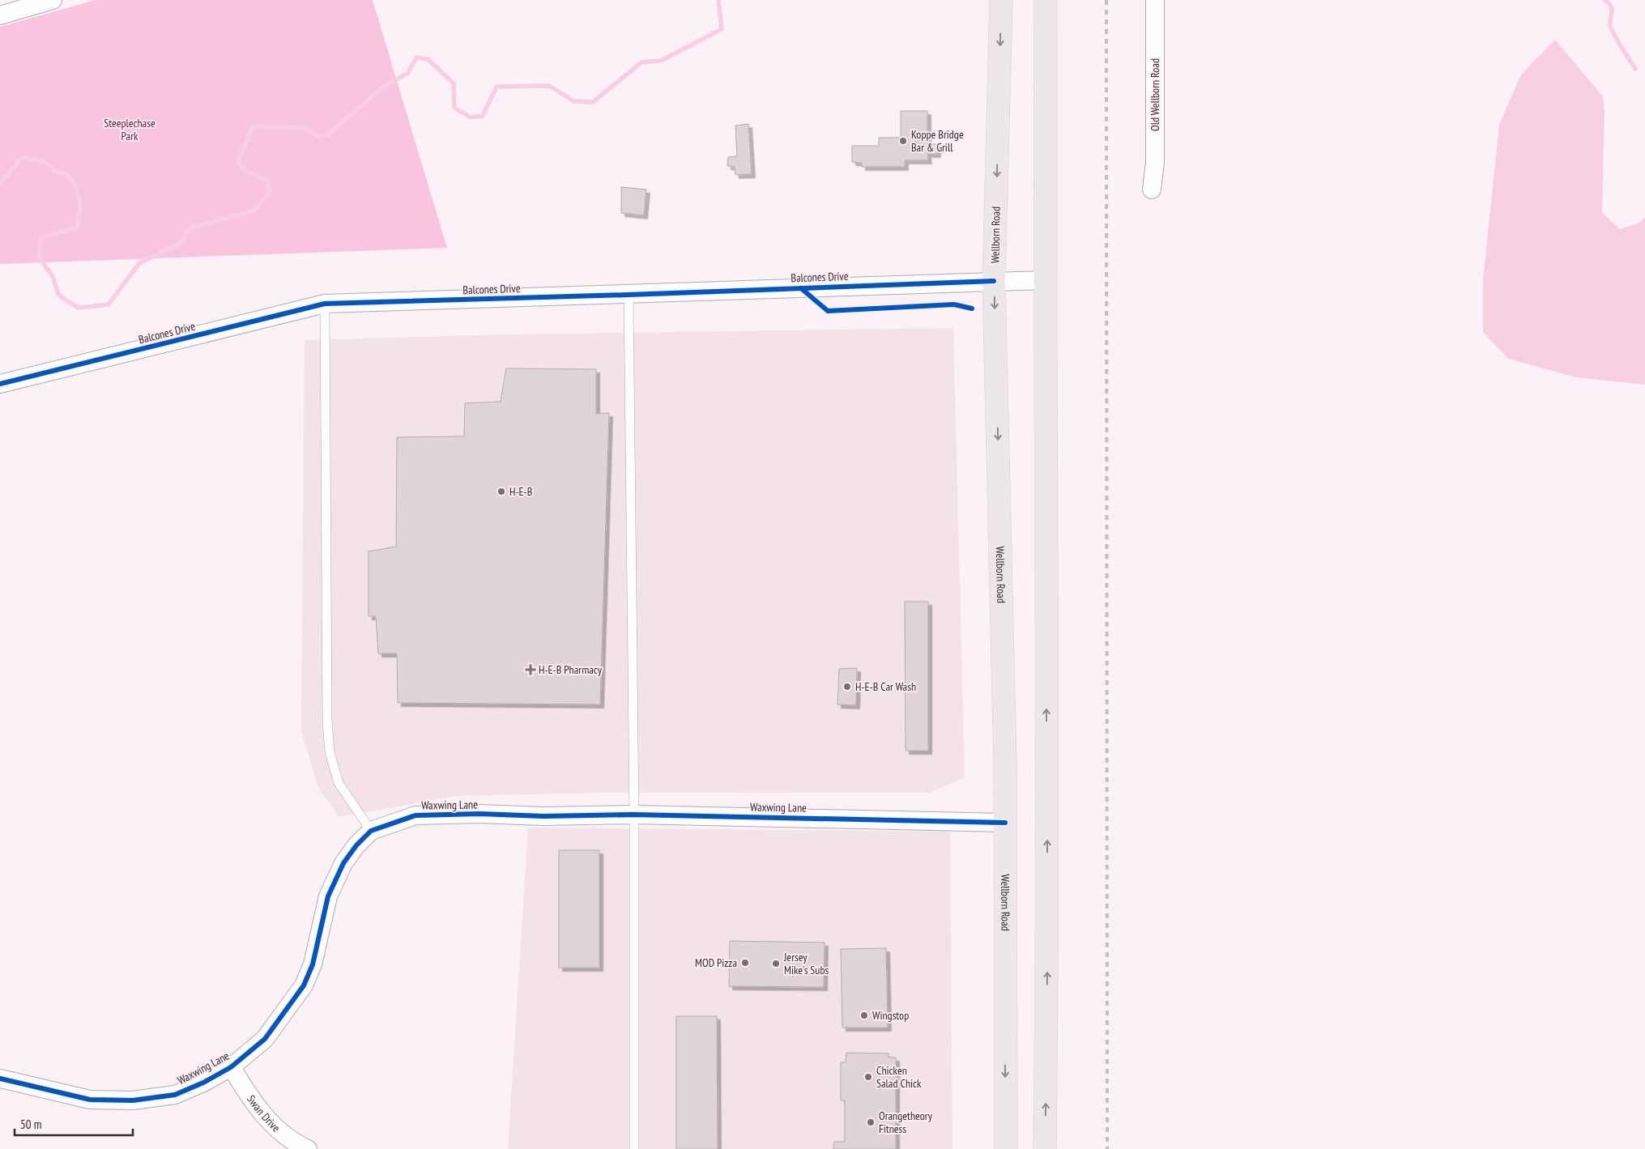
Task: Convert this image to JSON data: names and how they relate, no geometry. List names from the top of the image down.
{
  "streets": {
    "main road": ["Wellborn Road"],
    "street": [
      "Old Wellborn Road",
      "Balcones Drive",
      "Waxwing Lane",
      "Swan Drive"
    ]
  },
  "crossings": [
    ["Wellborn Road", "Balcones Drive"],
    ["Wellborn Road", "Waxwing Lane"],
    ["Waxwing Lane", "Swan Drive"]
  ],
  "parks": ["Steeplechase Park"],
  "places": {
    "other": [
      "Koppe Bridge Bar & Grill",
      "H-E-B",
      "H-E-B Car Wash",
      "MOD Pizza",
      "Jersey Mike's Subs",
      "Wingstop",
      "Chicken Salad Chick",
      "Orangetheory Fitness"
    ],
    "health": ["H-E-B Pharmacy"]
  },
  "scale_bar": "50 m"
}
